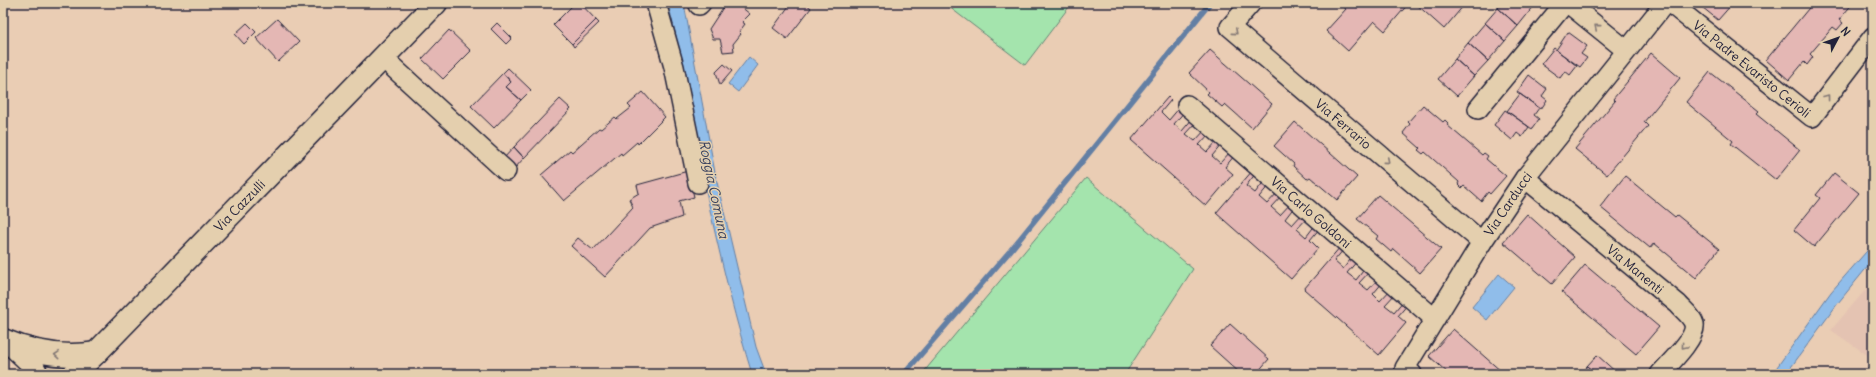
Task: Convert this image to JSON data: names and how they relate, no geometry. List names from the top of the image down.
{
  "streets": {
    "main road": ["Via Cazzulli"],
    "street": [
      "Via Padre Evaristo Cerioli",
      "Via Ferrario",
      "Via Carducci",
      "Via Carlo Goldoni",
      "Via Manenti"
    ]
  },
  "crossings": [
    ["Via Ferrario", "Via Carducci"],
    ["Via Carducci", "Via Carlo Goldoni"],
    ["Via Carducci", "Via Manenti"]
  ],
  "one_way": ["Via Ferrario", "Via Manenti"],
  "water": ["Roggia Comuna"],
  "north": "top right"
}
